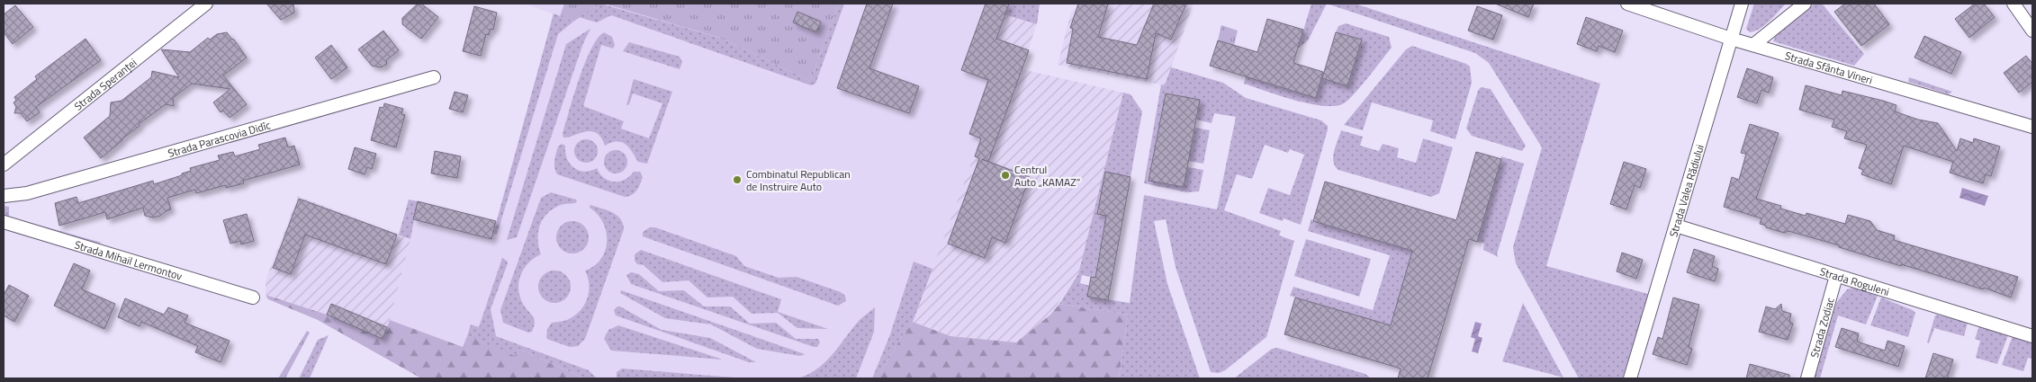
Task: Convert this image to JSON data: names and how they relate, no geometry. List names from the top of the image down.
{
  "streets": {
    "street": [
      "Strada Sfânta Vineri",
      "Strada Speranței",
      "Strada Parascovia Didîc",
      "Strada Valea Rădiului",
      "Strada Mihail Lermontov",
      "Strada Roguleni",
      "Strada Zodiac"
    ]
  },
  "crossings": [
    ["Strada Sfânta Vineri", "Strada Valea Rădiului"],
    ["Strada Valea Rădiului", "Strada Roguleni"],
    ["Strada Roguleni", "Strada Zodiac"]
  ],
  "places": ["Centrul Auto „KAMAZ”", "Combinatul Republican de Instruire Auto"]
}
